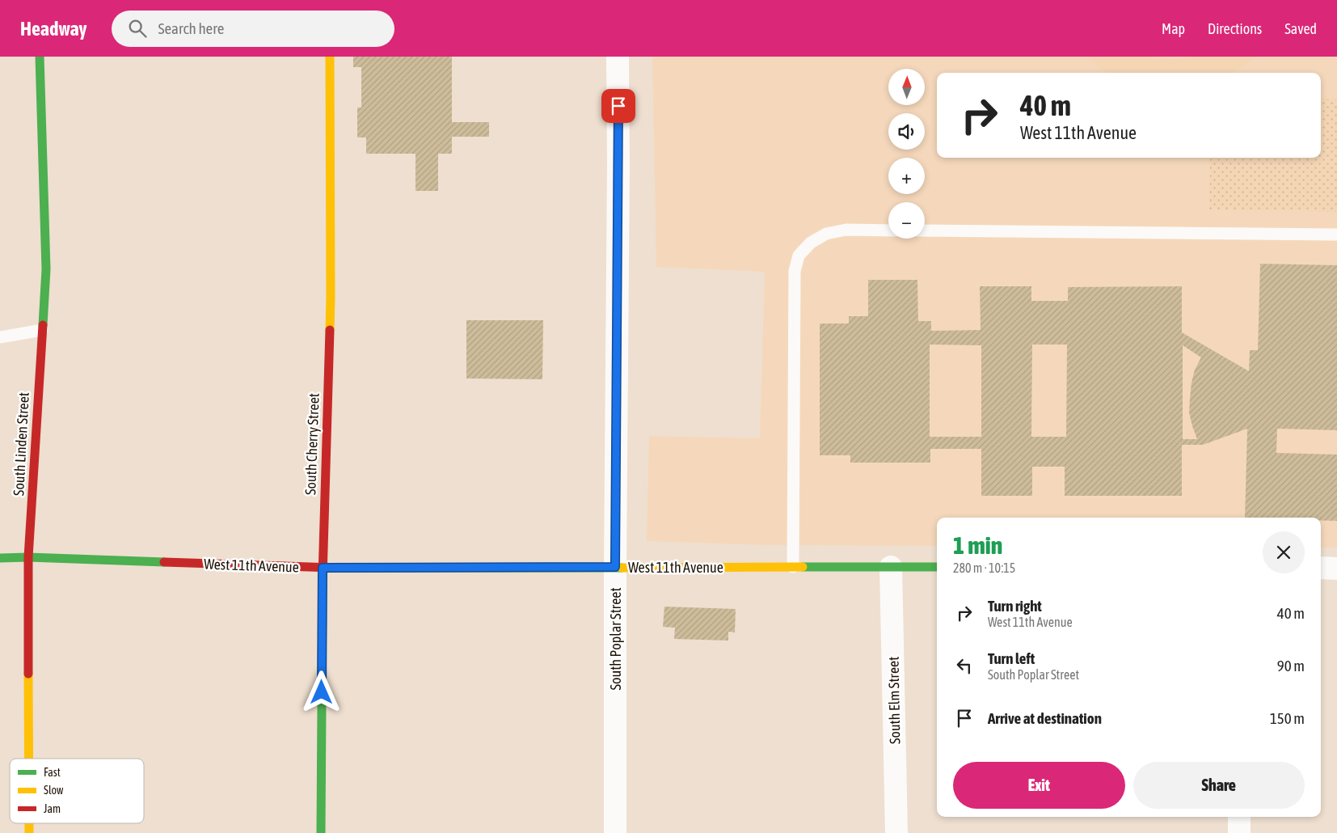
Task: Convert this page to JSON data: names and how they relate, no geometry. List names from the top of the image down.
{
  "streets": {
    "street": [
      "South Linden Street",
      "South Cherry Street",
      "West 11th Avenue",
      "South Poplar Street",
      "South Elm Street"
    ]
  },
  "crossings": [
    ["South Linden Street", "West 11th Avenue"],
    ["South Cherry Street", "West 11th Avenue"],
    ["West 11th Avenue", "South Poplar Street"],
    ["West 11th Avenue", "South Elm Street"]
  ],
  "legend": ["Fast", "Slow", "Jam"],
  "north": "top",
  "page": {
    "header": "Headway",
    "search": "Search here",
    "nav": ["Map", "Directions", "Saved"],
    "map_buttons": ["+", "−"],
    "turn": ["40 m", "West 11th Avenue"],
    "heading": ["1 min", "280 m · 10:15"],
    "list": [
      {
        "name": "Turn right",
        "note": "West 11th Avenue",
        "value": "40 m"
      },
      {
        "name": "Turn left",
        "note": "South Poplar Street",
        "value": "90 m"
      },
      {
        "name": "Arrive at destination",
        "value": "150 m"
      }
    ],
    "buttons": ["Exit", "Share"]
  }
}
